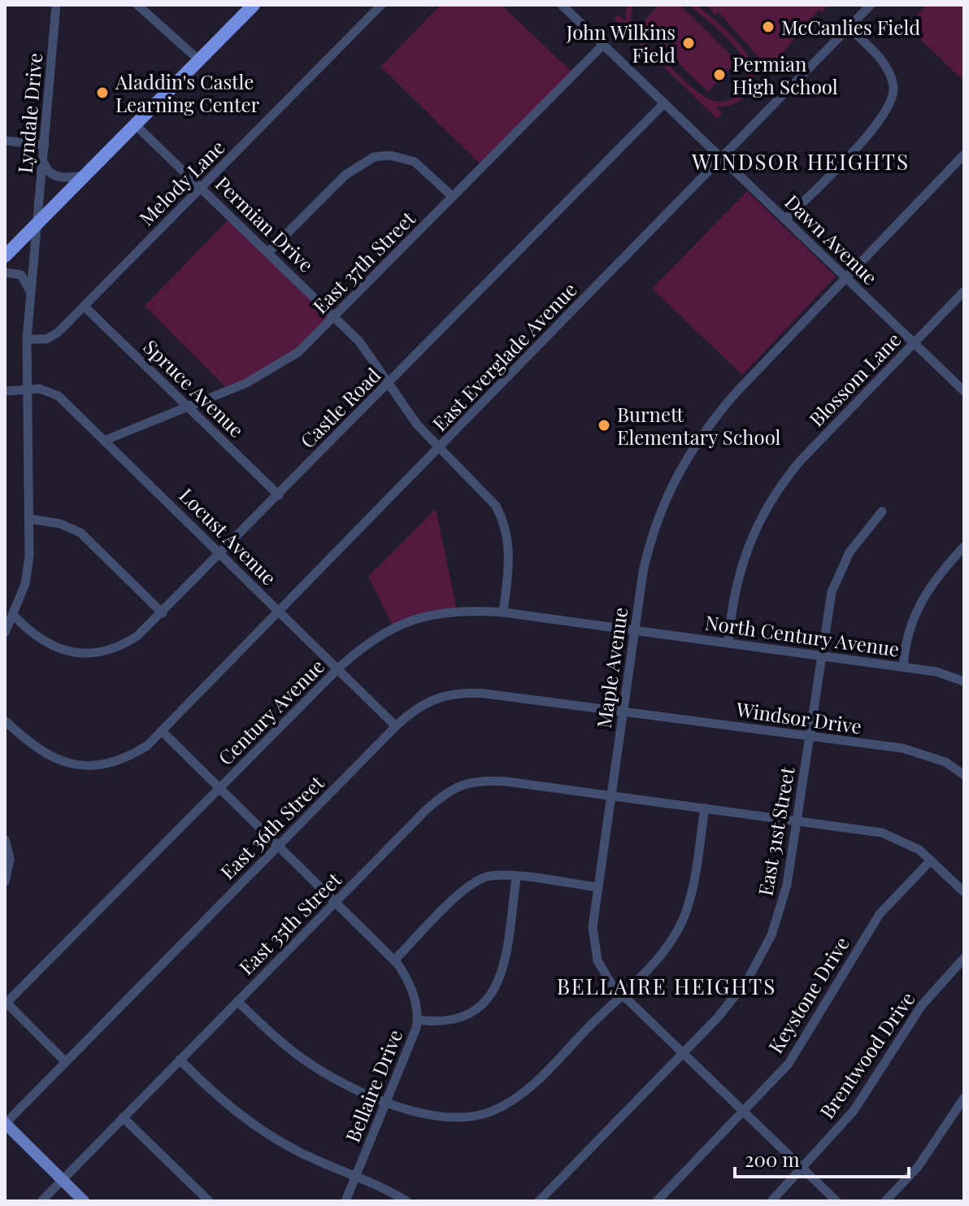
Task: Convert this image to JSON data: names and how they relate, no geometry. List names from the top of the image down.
{
  "streets": {
    "street": [
      "Lyndale Drive",
      "Melody Lane",
      "Permian Drive",
      "Dawn Avenue",
      "East 37th Street",
      "East Everglade Avenue",
      "Blossom Lane",
      "Spruce Avenue",
      "Castle Road",
      "Locust Avenue",
      "North Century Avenue",
      "Maple Avenue",
      "Century Avenue",
      "Windsor Drive",
      "East 36th Street",
      "East 31st Street",
      "East 35th Street",
      "Keystone Drive",
      "Brentwood Drive",
      "Bellaire Drive"
    ]
  },
  "crossings": [
    ["Lyndale Drive", "Melody Lane"],
    ["Lyndale Drive", "Castle Road"],
    ["Lyndale Drive", "Locust Avenue"],
    ["Melody Lane", "Permian Drive"],
    ["Melody Lane", "Spruce Avenue"],
    ["Permian Drive", "East 37th Street"],
    ["Permian Drive", "East Everglade Avenue"],
    ["Permian Drive", "Castle Road"],
    ["Permian Drive", "Century Avenue"],
    ["Dawn Avenue", "East 37th Street"],
    ["Dawn Avenue", "East Everglade Avenue"],
    ["Dawn Avenue", "Blossom Lane"],
    ["Dawn Avenue", "Castle Road"],
    ["Dawn Avenue", "Maple Avenue"],
    ["East 37th Street", "Spruce Avenue"],
    ["East 37th Street", "Locust Avenue"],
    ["East Everglade Avenue", "Locust Avenue"],
    ["East Everglade Avenue", "Bellaire Drive"],
    ["Blossom Lane", "North Century Avenue"],
    ["Spruce Avenue", "Castle Road"],
    ["Castle Road", "Locust Avenue"],
    ["Locust Avenue", "Century Avenue"],
    ["Locust Avenue", "East 36th Street"],
    ["North Century Avenue", "Maple Avenue"],
    ["North Century Avenue", "Century Avenue"],
    ["North Century Avenue", "East 31st Street"],
    ["Maple Avenue", "Century Avenue"],
    ["Maple Avenue", "Windsor Drive"],
    ["Maple Avenue", "East 36th Street"],
    ["Maple Avenue", "East 31st Street"],
    ["Maple Avenue", "East 35th Street"],
    ["Maple Avenue", "Keystone Drive"],
    ["Maple Avenue", "Brentwood Drive"],
    ["Century Avenue", "Bellaire Drive"],
    ["Windsor Drive", "East 36th Street"],
    ["Windsor Drive", "East 31st Street"],
    ["East 36th Street", "Bellaire Drive"],
    ["East 31st Street", "East 35th Street"],
    ["East 35th Street", "Keystone Drive"],
    ["East 35th Street", "Bellaire Drive"]
  ],
  "districts": ["WINDSOR HEIGHTS", "BELLAIRE HEIGHTS"],
  "places": [
    "McCanlies Field",
    "John Wilkins Field",
    "Permian High School",
    "Aladdin's Castle Learning Center",
    "Burnett Elementary School"
  ],
  "scale_bar": "200 m"
}
